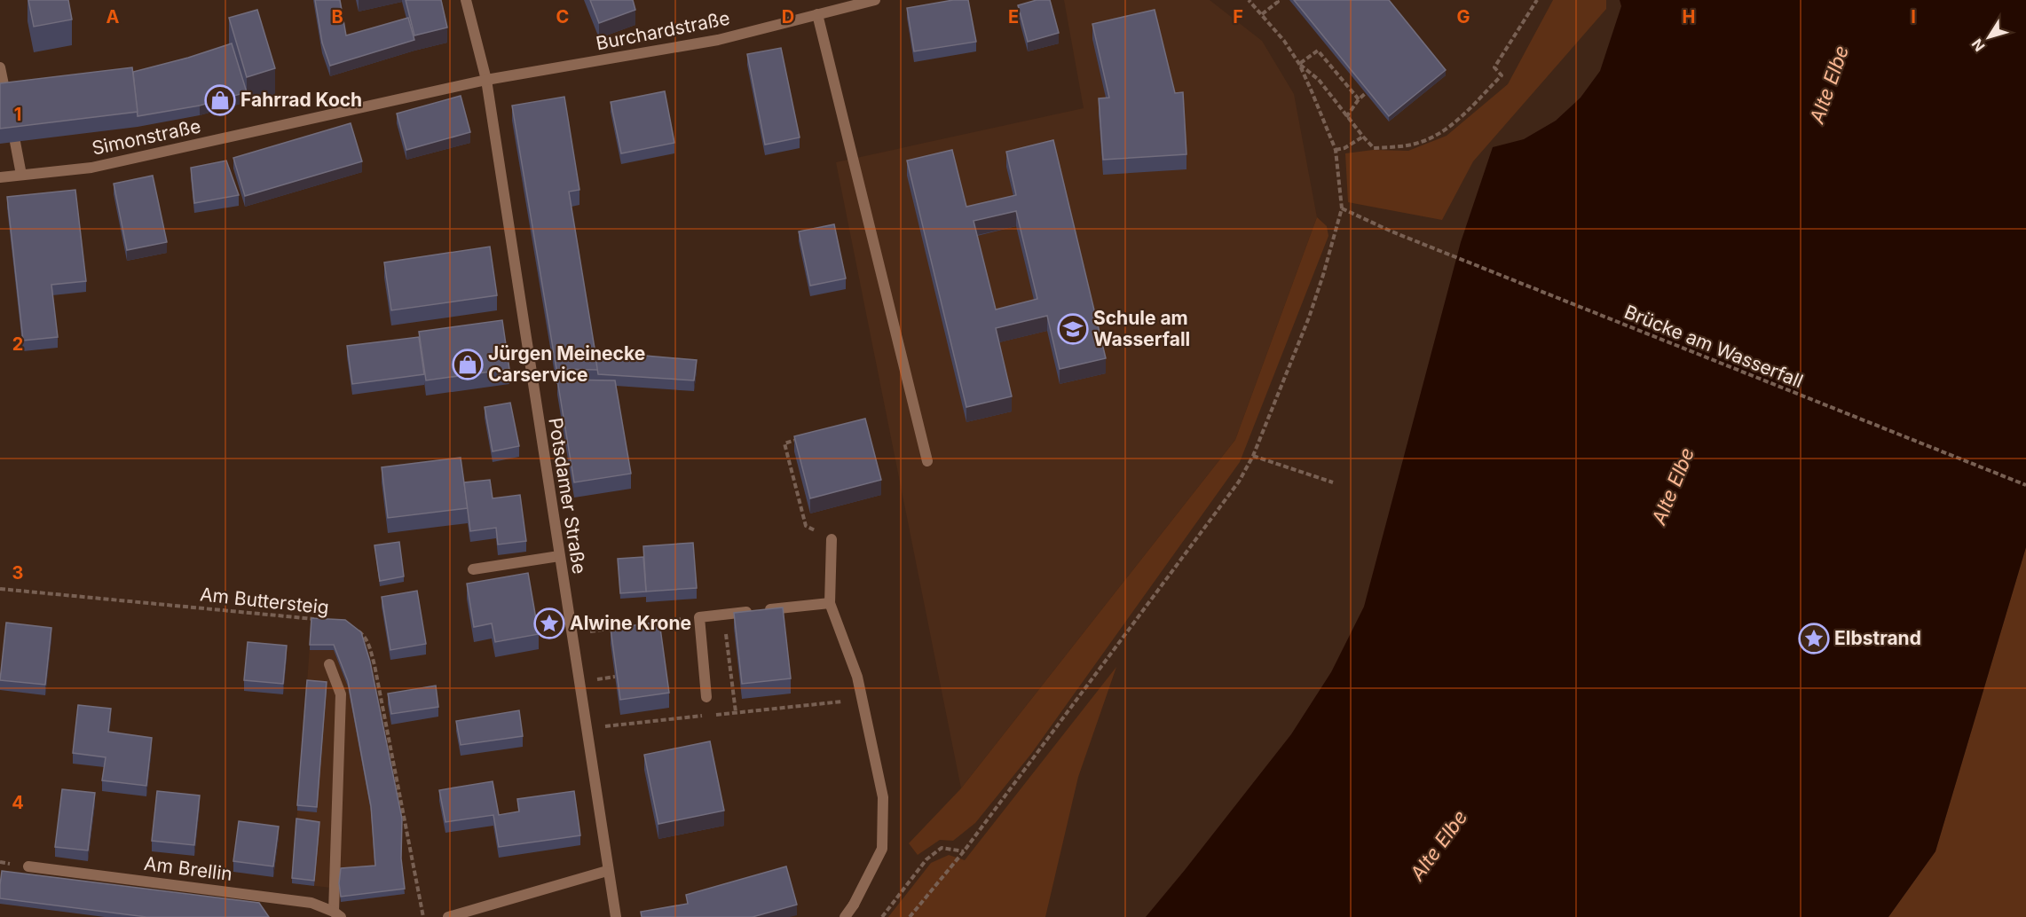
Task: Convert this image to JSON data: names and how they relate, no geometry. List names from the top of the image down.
{
  "streets": {
    "street": [
      "Burchardstraße",
      "Simonstraße",
      "Potsdamer Straße",
      "Am Brellin"
    ],
    "path": ["Brücke am Wasserfall", "Am Buttersteig"]
  },
  "crossings": [
    ["Burchardstraße", "Simonstraße"],
    ["Burchardstraße", "Potsdamer Straße"],
    ["Simonstraße", "Potsdamer Straße"]
  ],
  "water": ["Alte Elbe"],
  "places": {
    "shop": ["Fahrrad Koch", "Jürgen Meinecke Carservice"],
    "school or university": ["Schule am Wasserfall"],
    "place": ["Alwine Krone", "Elbstrand"]
  },
  "north": "bottom left",
  "grid": {
    "columns": [
      "A",
      "B",
      "C",
      "D",
      "E",
      "F",
      "G",
      "H",
      "I"
    ],
    "rows": [
      "1",
      "2",
      "3",
      "4"
    ]
  }
}
